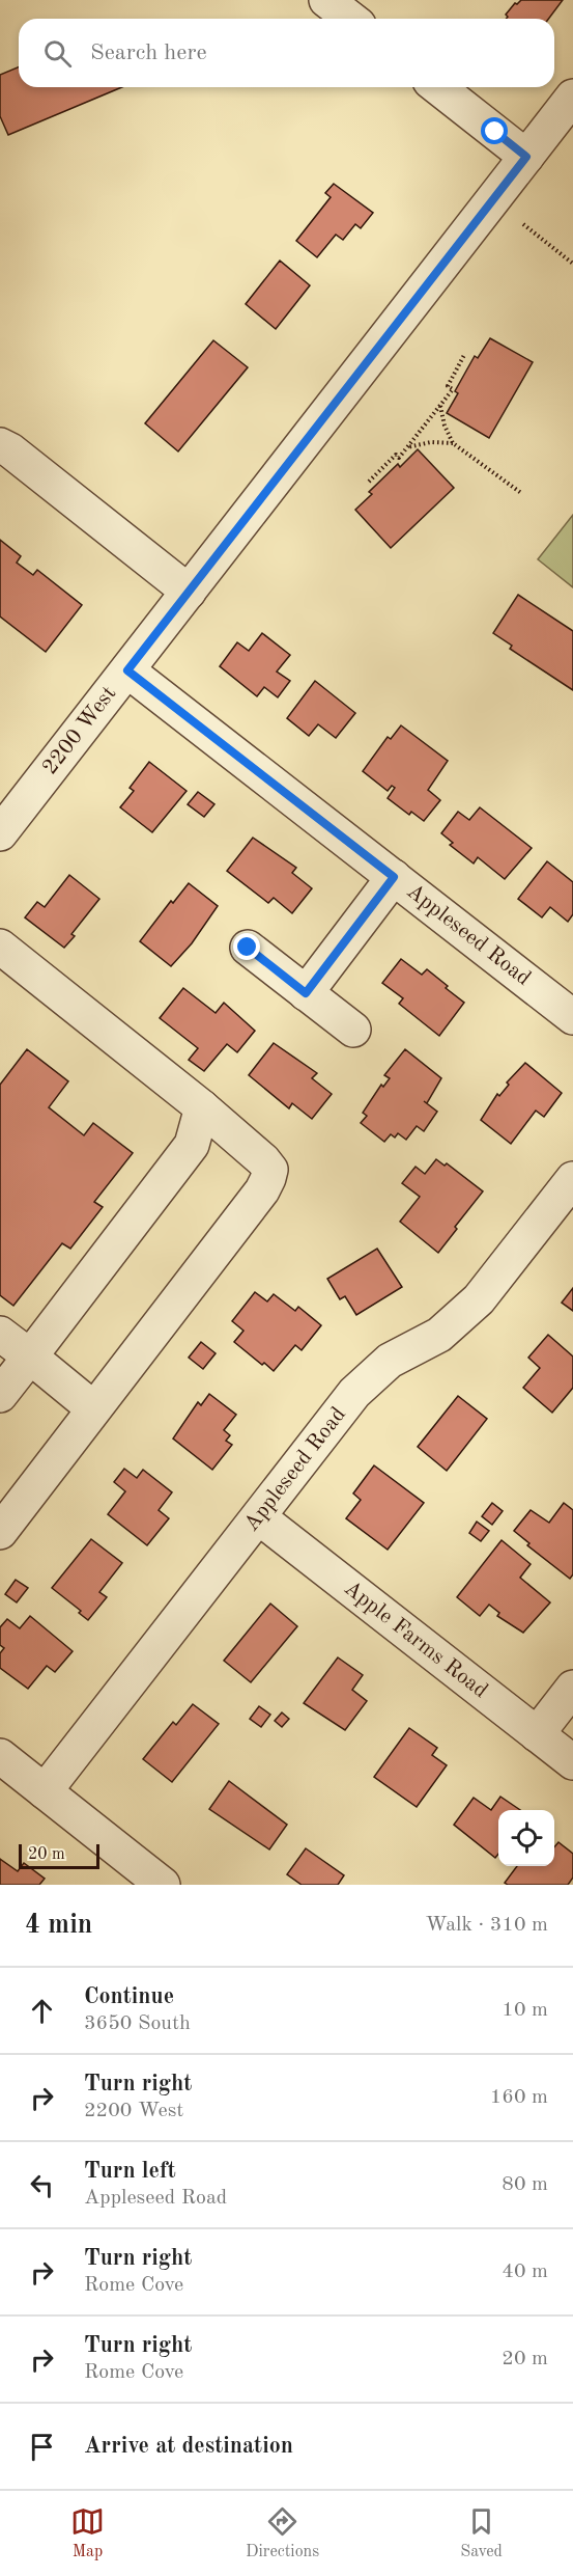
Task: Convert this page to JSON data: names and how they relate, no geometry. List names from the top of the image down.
{
  "streets": {
    "street": ["2200 West", "Appleseed Road", "Apple Farms Road"]
  },
  "crossings": [
    ["2200 West", "Appleseed Road"],
    ["Appleseed Road", "Apple Farms Road"]
  ],
  "scale_bar": "20 m",
  "page": {
    "search": "Search here",
    "scale": "20 m",
    "heading": ["4 min", "Walk · 310 m"],
    "list": [
      ["Continue", "3650 South", "10 m"],
      ["Turn right", "2200 West", "160 m"],
      ["Turn left", "Appleseed Road", "80 m"],
      ["Turn right", "Rome Cove", "40 m"],
      ["Turn right", "Rome Cove", "20 m"],
      "Arrive at destination"
    ],
    "nav": ["Map", "Directions", "Saved"]
  }
}
